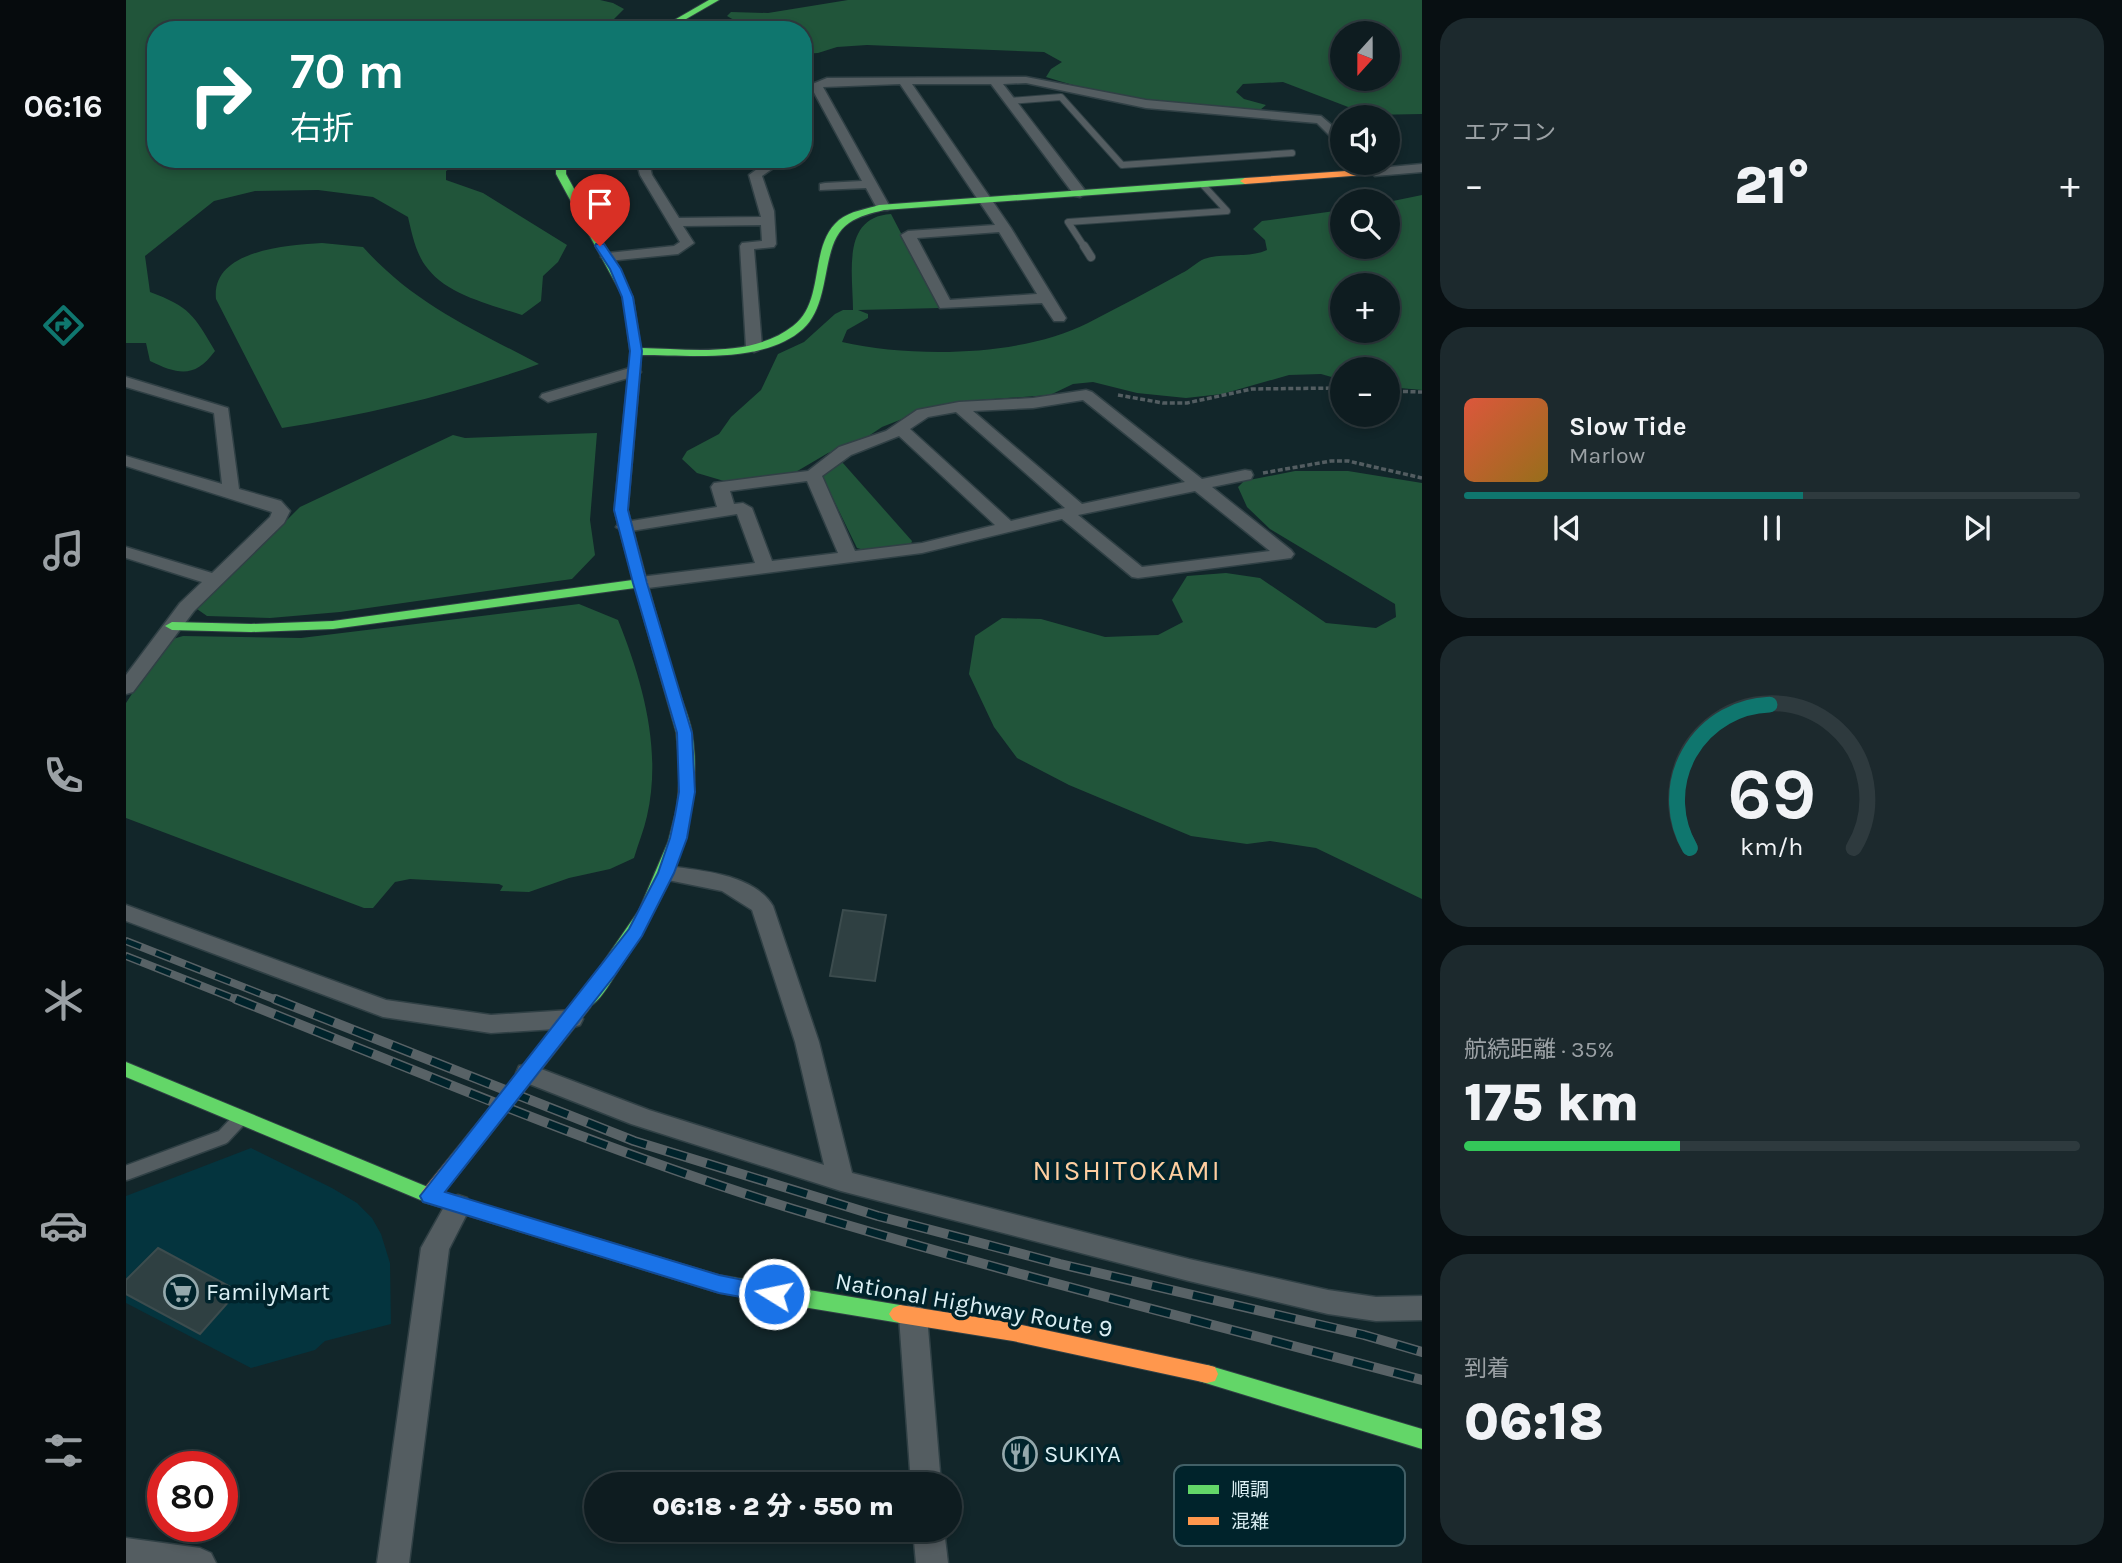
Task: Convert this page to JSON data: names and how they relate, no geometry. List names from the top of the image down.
{
  "streets": {
    "main road": ["National Highway Route 9"]
  },
  "districts": ["NISHITOKAMI"],
  "places": {
    "supermarket": ["FamilyMart"],
    "restaurant": ["SUKIYA"]
  },
  "legend": ["順調", "混雑"],
  "north": "bottom",
  "page": {
    "tabs": "06:16",
    "tile": [
      "エアコン",
      ["航続距離 · 35%", "175 km"],
      ["到着", "06:18"]
    ],
    "map_buttons": ["+", "−"],
    "turn": ["70 m", "右折"],
    "heat": ["−", "21°", "+"],
    "song": ["Slow Tide", "Marlow"],
    "limit": "80",
    "trip": "06:18 · 2 分 · 550 m",
    "gauge": ["69", "km/h"]
  }
}
